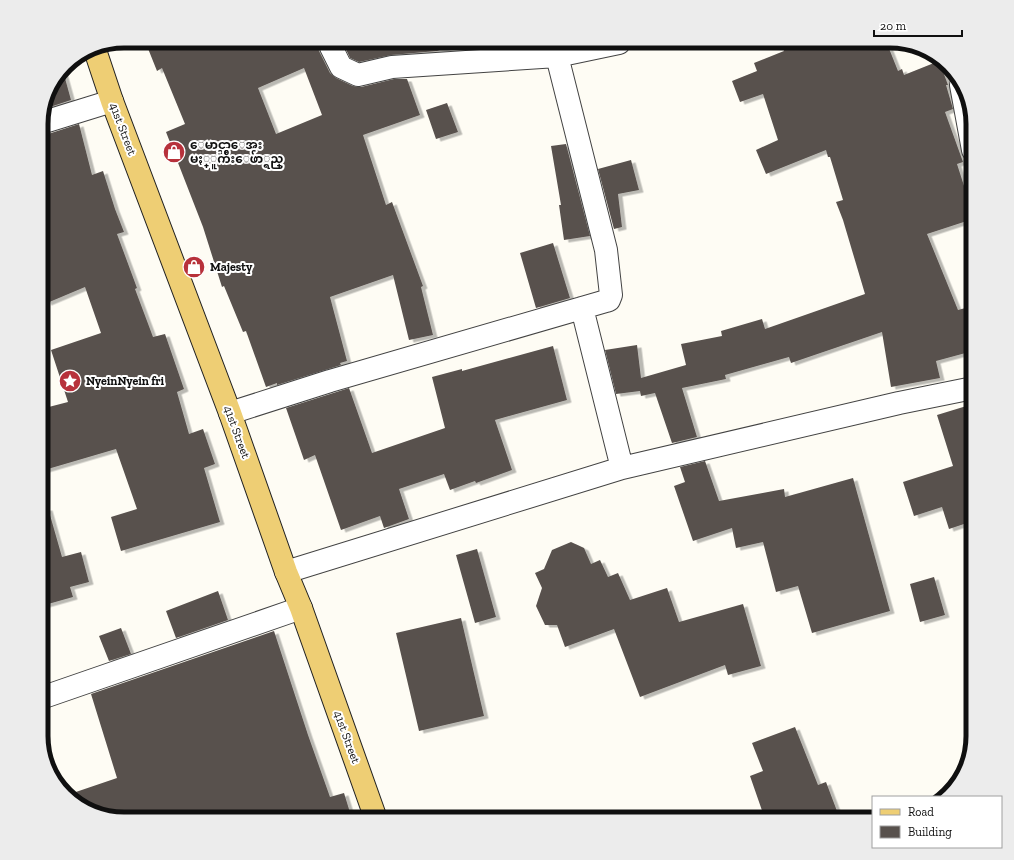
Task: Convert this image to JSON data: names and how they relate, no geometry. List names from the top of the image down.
{
  "streets": {
    "main road": ["41st Street"]
  },
  "places": {
    "shop": ["ေမာင္သာေအး မႏ္ူက်ီးေဖ်ာ္ရည္", "Majesty"],
    "place": ["NyeinNyein fri"]
  },
  "legend": ["Road", "Building"],
  "scale_bar": "20 m"
}
